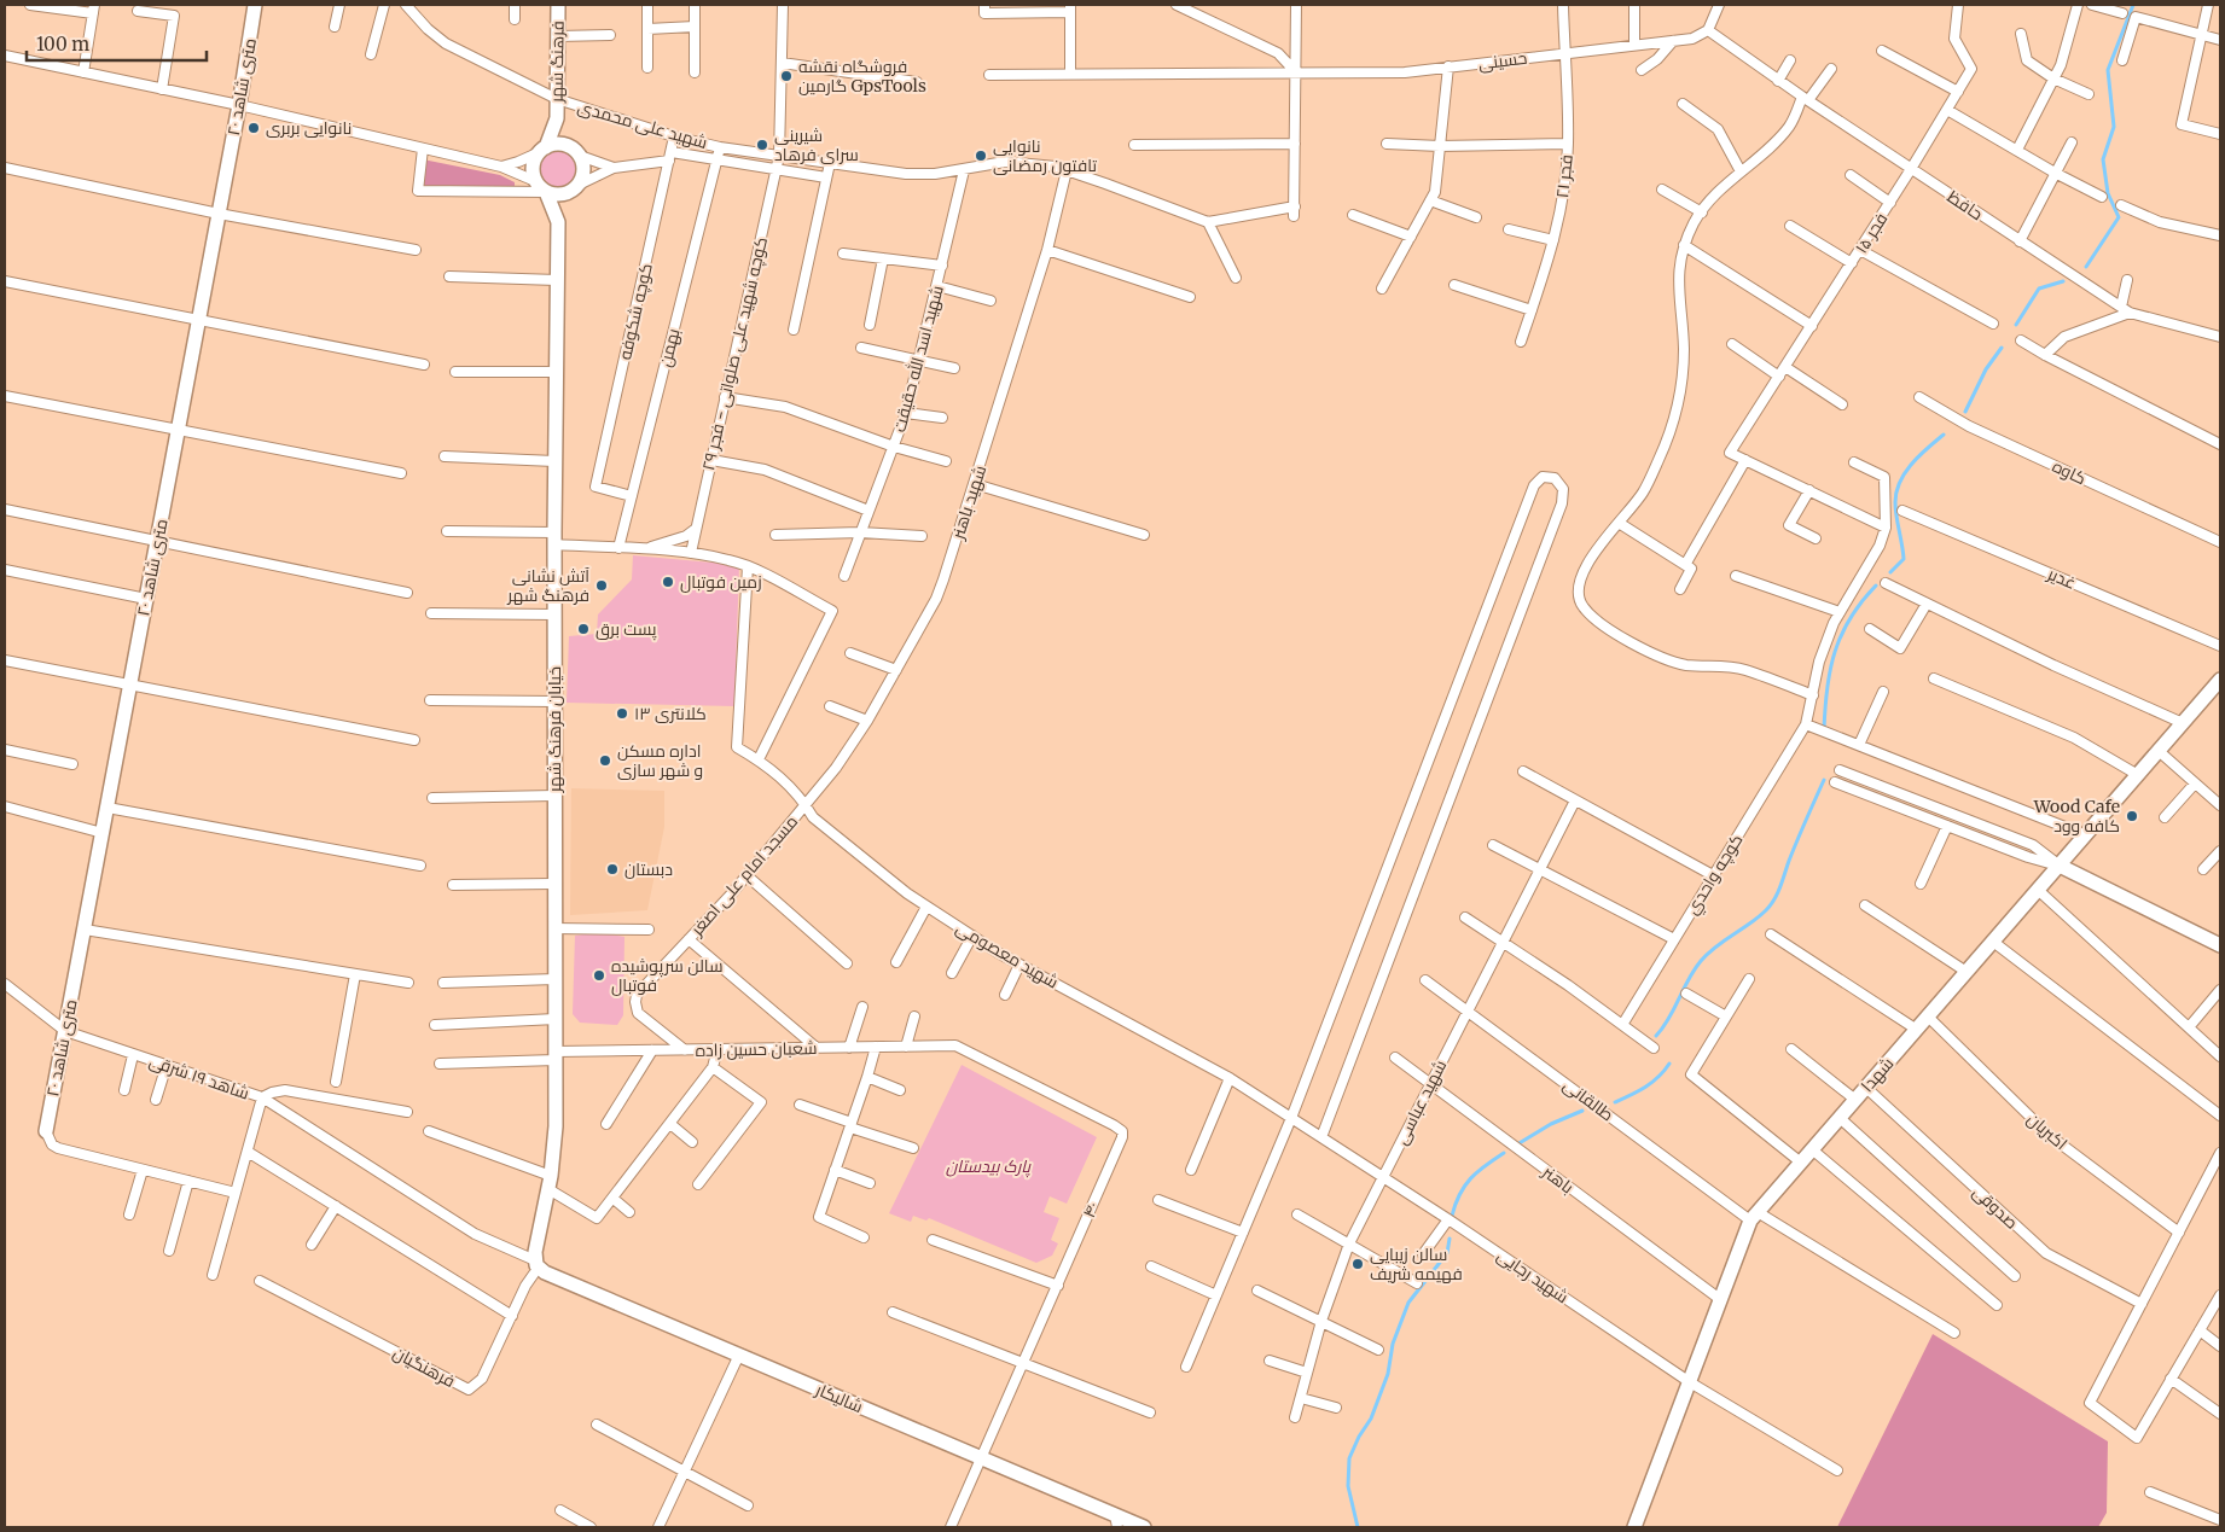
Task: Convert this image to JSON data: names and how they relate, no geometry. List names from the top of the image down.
{
  "streets": {
    "main road": [
      "فرهنگ شهر",
      "۲۰ متری شاهد",
      "خیابان فرهنگ شهر",
      "شهدا",
      "شالیکار"
    ],
    "street": [
      "حسینی",
      "شهید علی محمدی",
      "فجر ۲۱",
      "حافظ",
      "فجر ۱۵",
      "کوچه شکوفه",
      "بهمن",
      "کوچه شهید علی صلواتی - فجر ۲۹",
      "شهید اسد الله حقیقت",
      "کاوه",
      "شهید باهنر",
      "غدیر",
      "كوچه واحدي",
      "مسجد امام علی اصغر",
      "شهید معصومی",
      "شعبان حسین زاده",
      "شاهد ۱۹ شرقی",
      "طالقانی",
      "شهید عباسی",
      "اکبریان",
      "باهنر",
      "صدوقی",
      "۴۰",
      "شهید رجایی",
      "فرهنگیان"
    ]
  },
  "crossings": [
    ["حسینی", "فجر ۲۱"],
    ["فرهنگ شهر", "شهید علی محمدی"],
    ["۲۰ متری شاهد", "شاهد ۱۹ شرقی"],
    ["شهید علی محمدی", "کوچه شکوفه"],
    ["شهید علی محمدی", "بهمن"],
    ["شهید علی محمدی", "کوچه شهید علی صلواتی - فجر ۲۹"],
    ["شهید علی محمدی", "شهید اسد الله حقیقت"],
    ["شهید علی محمدی", "شهید باهنر"],
    ["حافظ", "فجر ۱۵"],
    ["کوچه شکوفه", "بهمن"],
    ["شهید باهنر", "مسجد امام علی اصغر"],
    ["شهید باهنر", "شهید معصومی"],
    ["خیابان فرهنگ شهر", "شعبان حسین زاده"],
    ["خیابان فرهنگ شهر", "فرهنگیان"],
    ["خیابان فرهنگ شهر", "شالیکار"],
    ["مسجد امام علی اصغر", "شهید معصومی"],
    ["مسجد امام علی اصغر", "شعبان حسین زاده"],
    ["شهید معصومی", "شهید رجایی"],
    ["شعبان حسین زاده", "۴۰"],
    ["شهدا", "طالقانی"],
    ["شهدا", "اکبریان"],
    ["شهدا", "باهنر"],
    ["شهدا", "صدوقی"],
    ["شهدا", "شهید رجایی"],
    ["طالقانی", "شهید عباسی"],
    ["شهید عباسی", "باهنر"],
    ["شهید عباسی", "شهید رجایی"],
    ["۴۰", "شالیکار"],
    ["فرهنگیان", "شالیکار"]
  ],
  "parks": ["پارک بیدستان"],
  "places": [
    "فروشگاه نقشه گارمین GpsTools",
    "نانوایی بربری",
    "شیرینی سرای فرهاد",
    "نانوایی تافتون رمضانی",
    "زمین فوتبال",
    "آتش نشانی فرهنگ شهر",
    "پست برق",
    "کلانتری ۱۳",
    "اداره مسکن و شهر سازی",
    "Wood Cafe کافه وود",
    "دبستان",
    "سالن سرپوشیده فوتبال",
    "سالن زیبایی فهیمه شریف"
  ],
  "scale_bar": "100 m"
}
